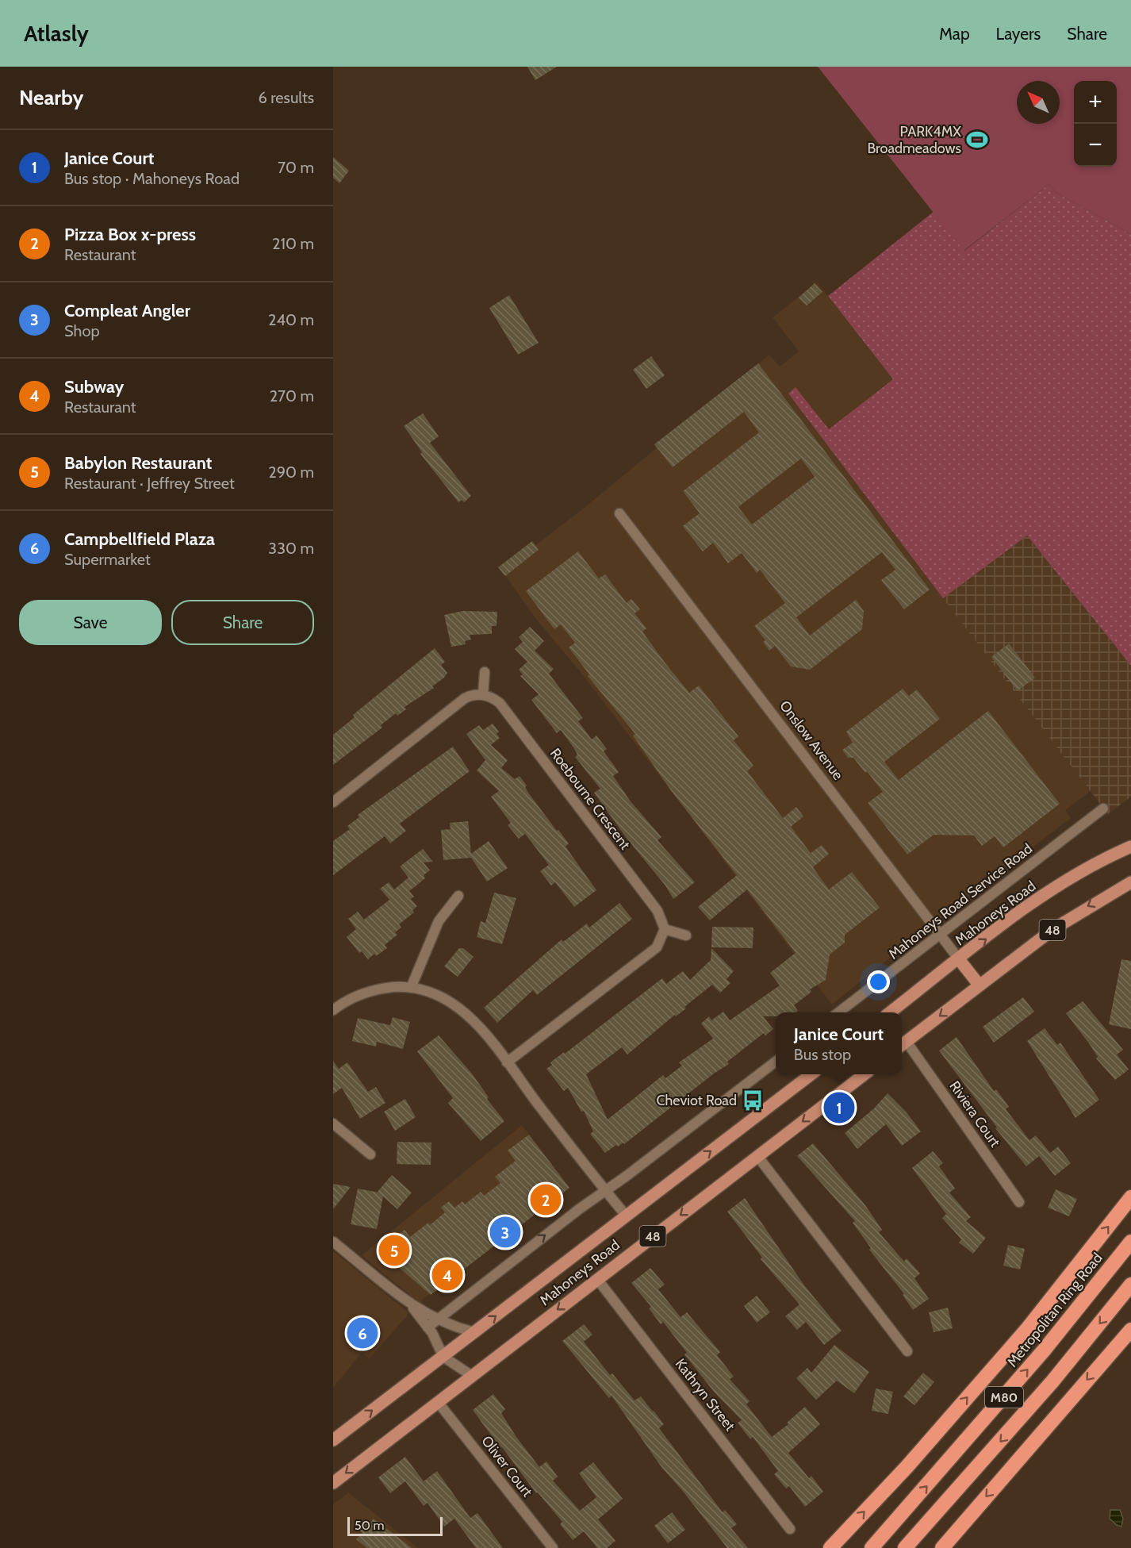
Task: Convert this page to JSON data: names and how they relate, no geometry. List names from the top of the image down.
{
  "streets": {
    "highway": ["Metropolitan Ring Road", "M80"],
    "main road": ["Onslow Avenue", "Mahoneys Road", "48"],
    "street": [
      "Roebourne Crescent",
      "Mahoneys Road Service Road",
      "Riviera Court",
      "Kathryn Street",
      "Oliver Court"
    ]
  },
  "crossings": [
    ["Onslow Avenue", "Mahoneys Road Service Road"],
    ["Onslow Avenue", "Mahoneys Road"],
    ["Onslow Avenue", "48"],
    ["Mahoneys Road", "Kathryn Street"],
    ["Mahoneys Road", "Oliver Court"],
    ["48", "Riviera Court"]
  ],
  "places": {
    "sports": ["PARK4MX Broadmeadows"],
    "bus stop": ["Cheviot Road"]
  },
  "scale_bar": "50 m",
  "north": "top left",
  "page": {
    "header": "Atlasly",
    "nav": ["Map", "Layers", "Share"],
    "heading": ["Nearby", "6 results"],
    "map_buttons": ["+", "−"],
    "list": [
      {
        "mark": "1",
        "name": "Janice Court",
        "note": "Bus stop · Mahoneys Road",
        "value": "70 m"
      },
      {
        "mark": "2",
        "name": "Pizza Box x-press",
        "note": "Restaurant",
        "value": "210 m"
      },
      {
        "mark": "3",
        "name": "Compleat Angler",
        "note": "Shop",
        "value": "240 m"
      },
      {
        "mark": "4",
        "name": "Subway",
        "note": "Restaurant",
        "value": "270 m"
      },
      {
        "mark": "5",
        "name": "Babylon Restaurant",
        "note": "Restaurant · Jeffrey Street",
        "value": "290 m"
      },
      {
        "mark": "6",
        "name": "Campbellfield Plaza",
        "note": "Supermarket",
        "value": "330 m"
      }
    ],
    "buttons": ["Save", "Share"],
    "popup": ["Janice Court", "Bus stop"],
    "pins": [
      "1",
      "2",
      "3",
      "5",
      "4",
      "6"
    ],
    "scale": "50 m"
  }
}
